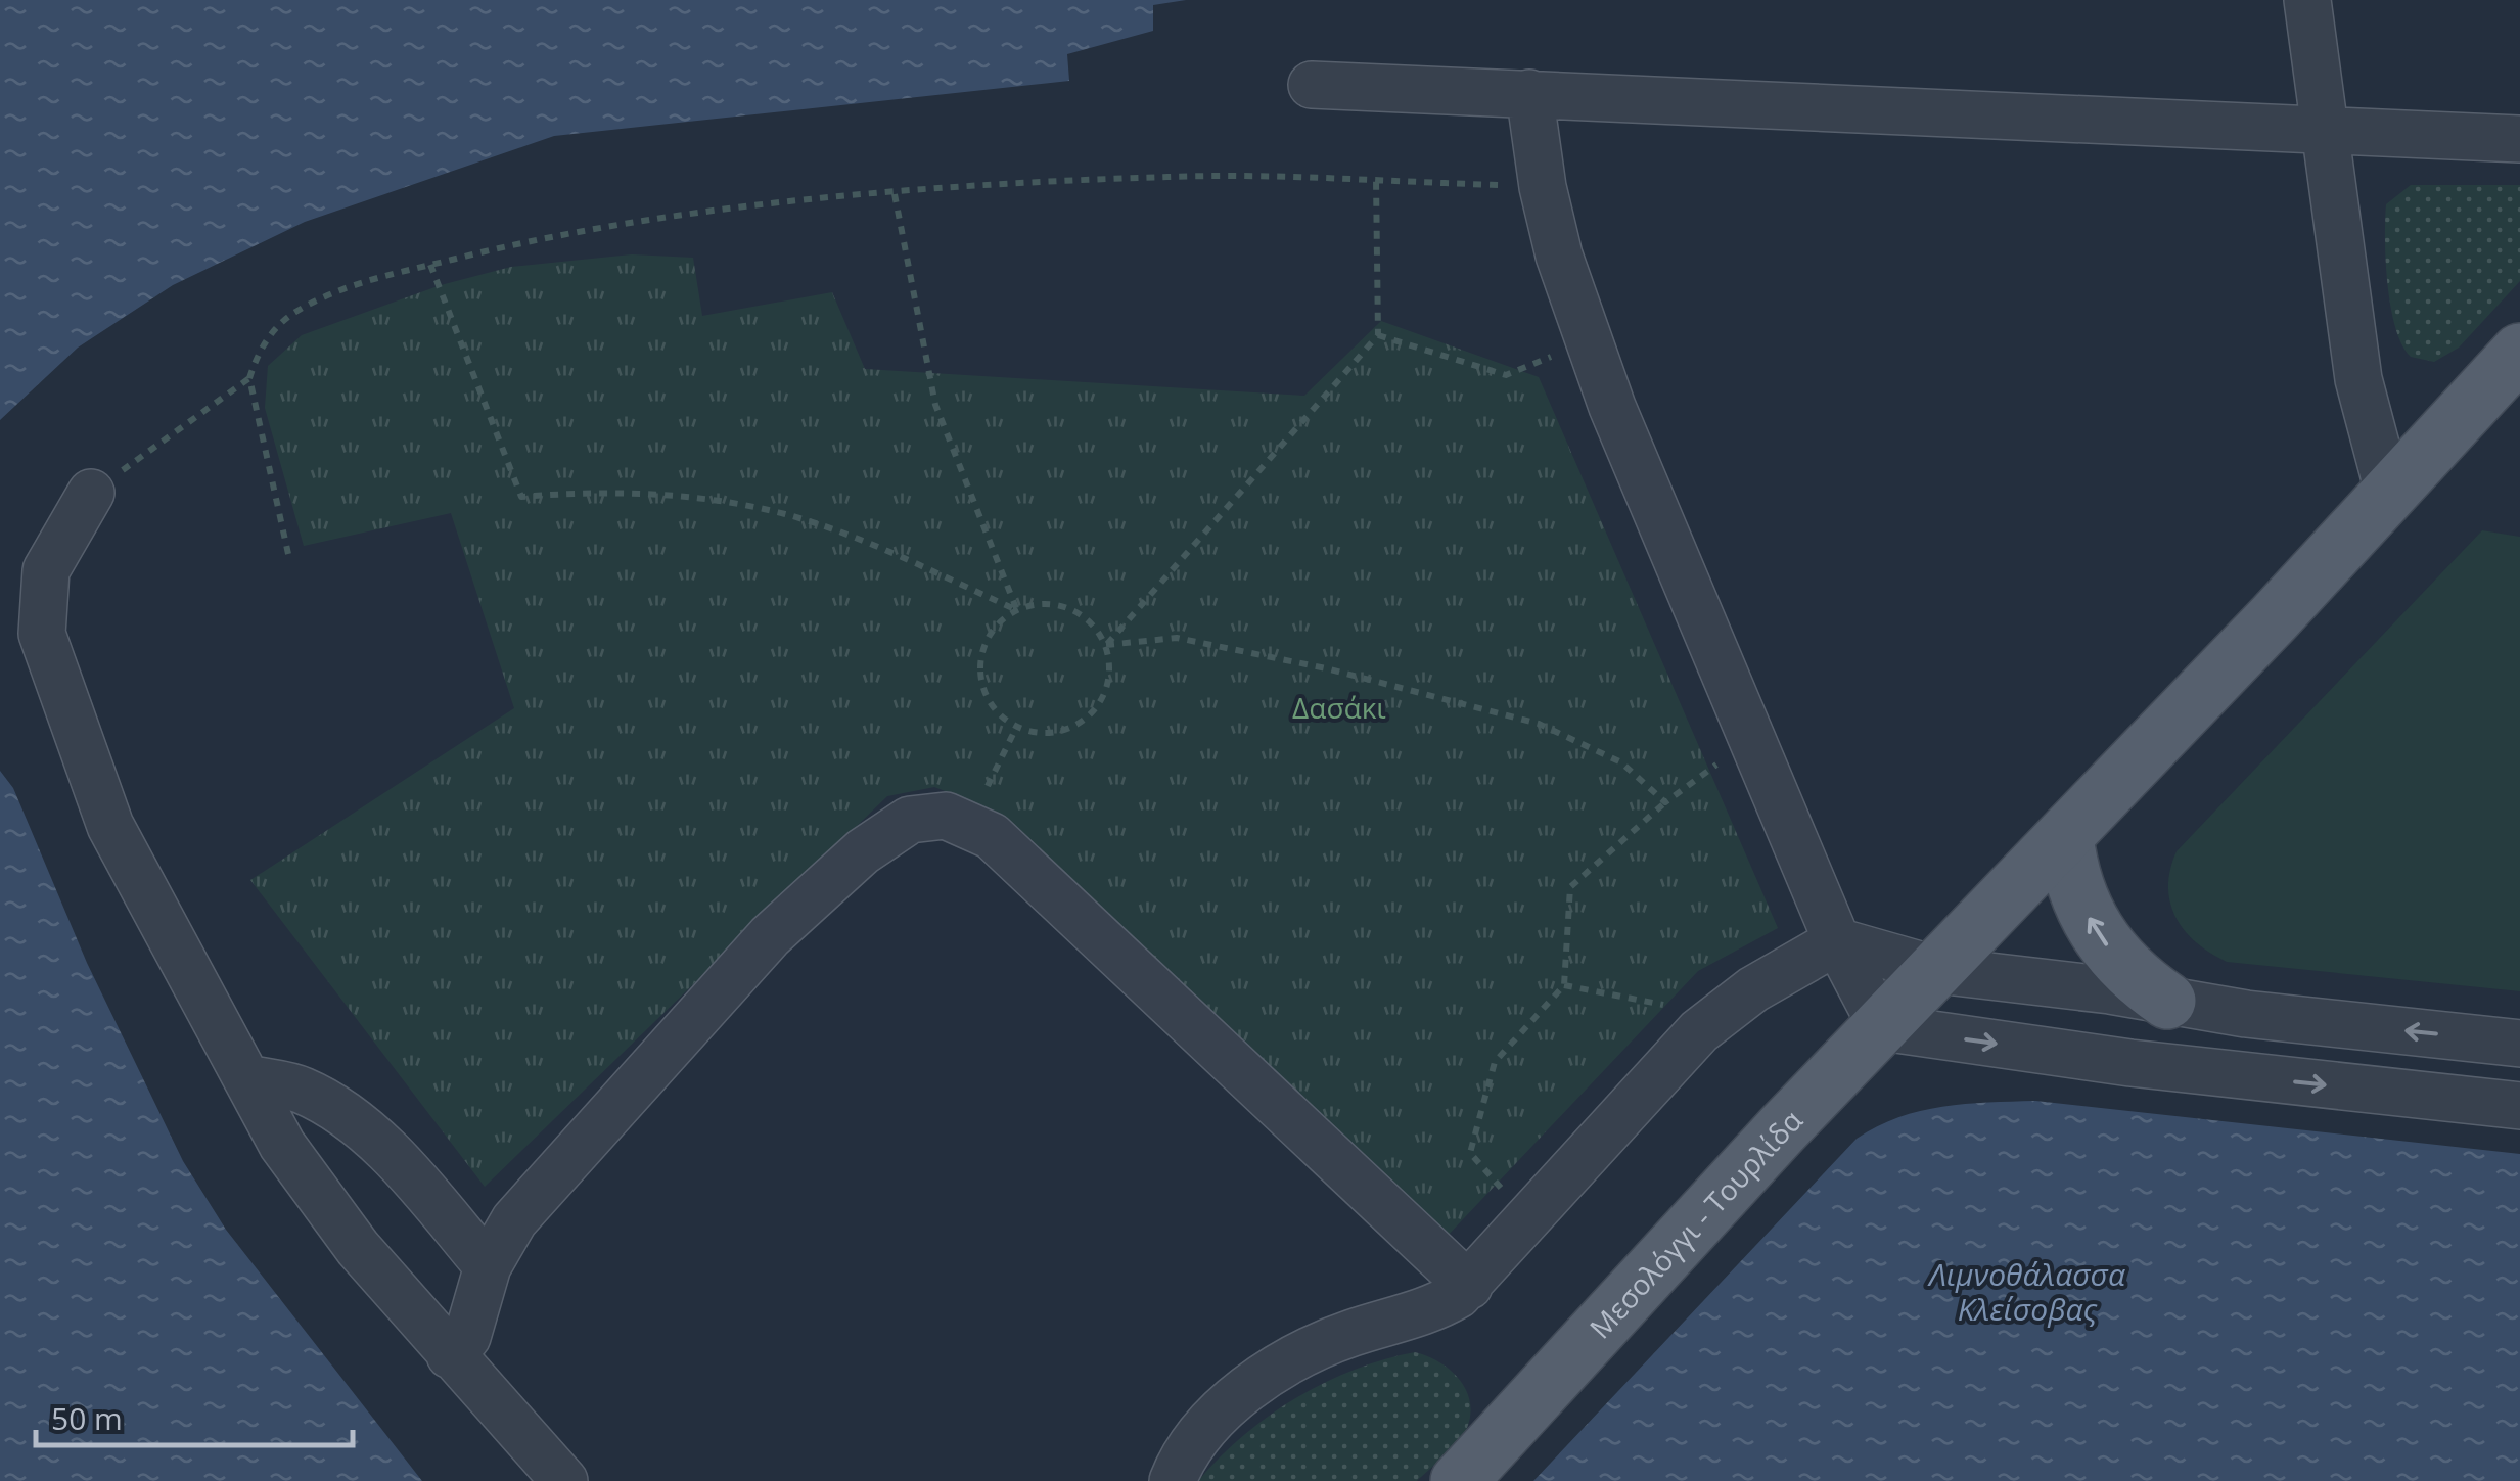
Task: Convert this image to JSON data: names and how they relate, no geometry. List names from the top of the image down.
{
  "streets": {
    "main road": ["Μεσολόγγι - Τουρλίδα"]
  },
  "water": ["Λιμνοθάλασσα Κλείσοβας"],
  "parks": ["Δασάκι"],
  "scale_bar": "50 m"
}
